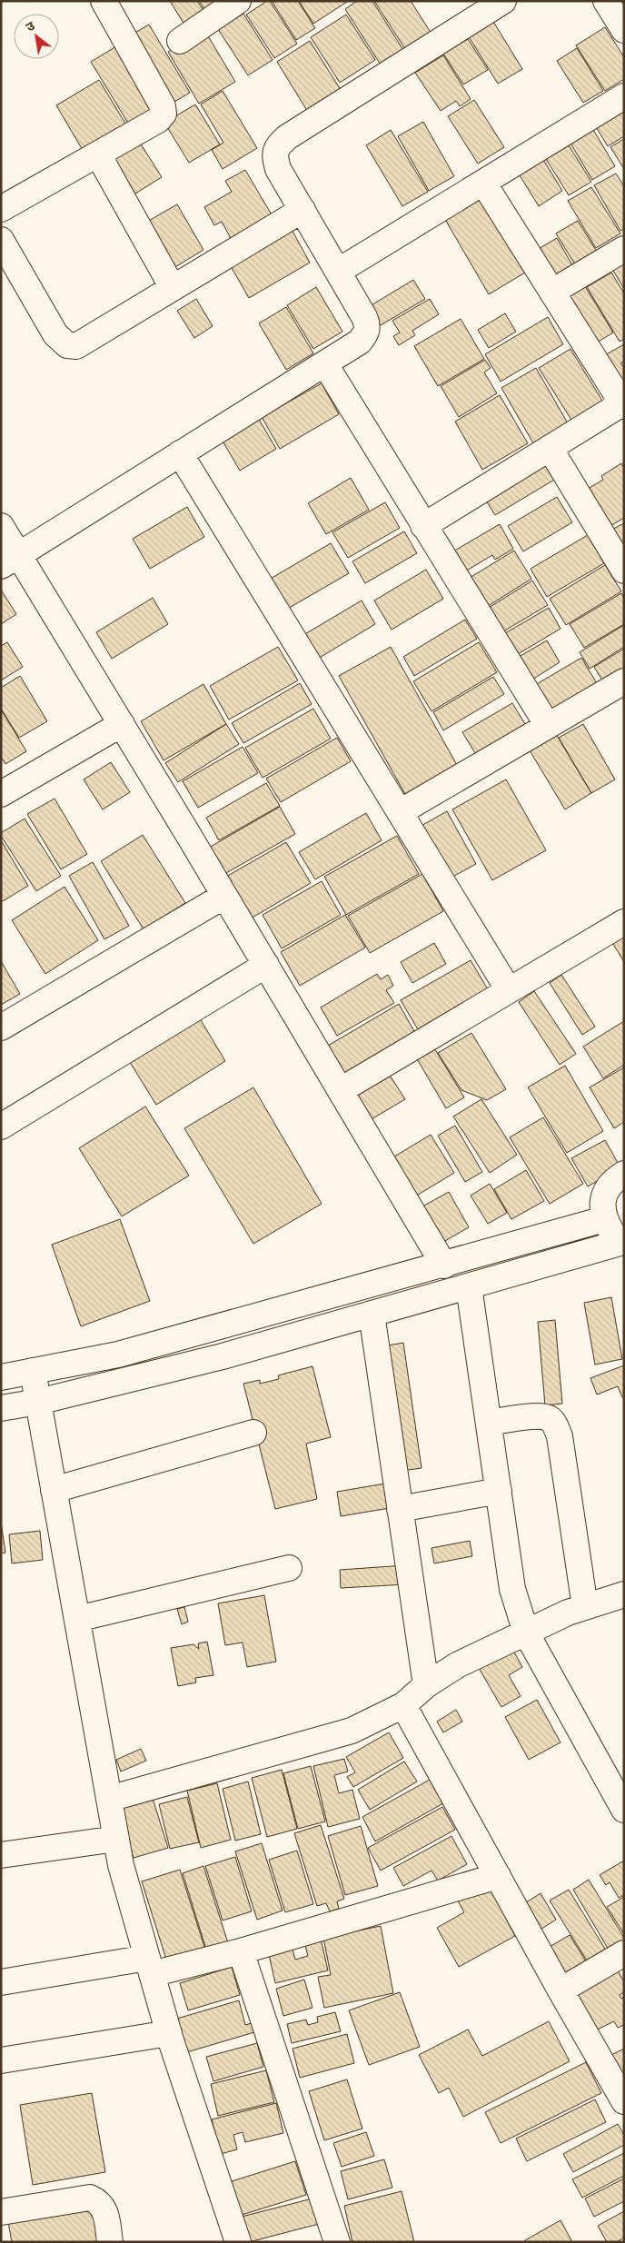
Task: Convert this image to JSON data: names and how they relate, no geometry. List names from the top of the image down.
{
  "north": "top left"
}
